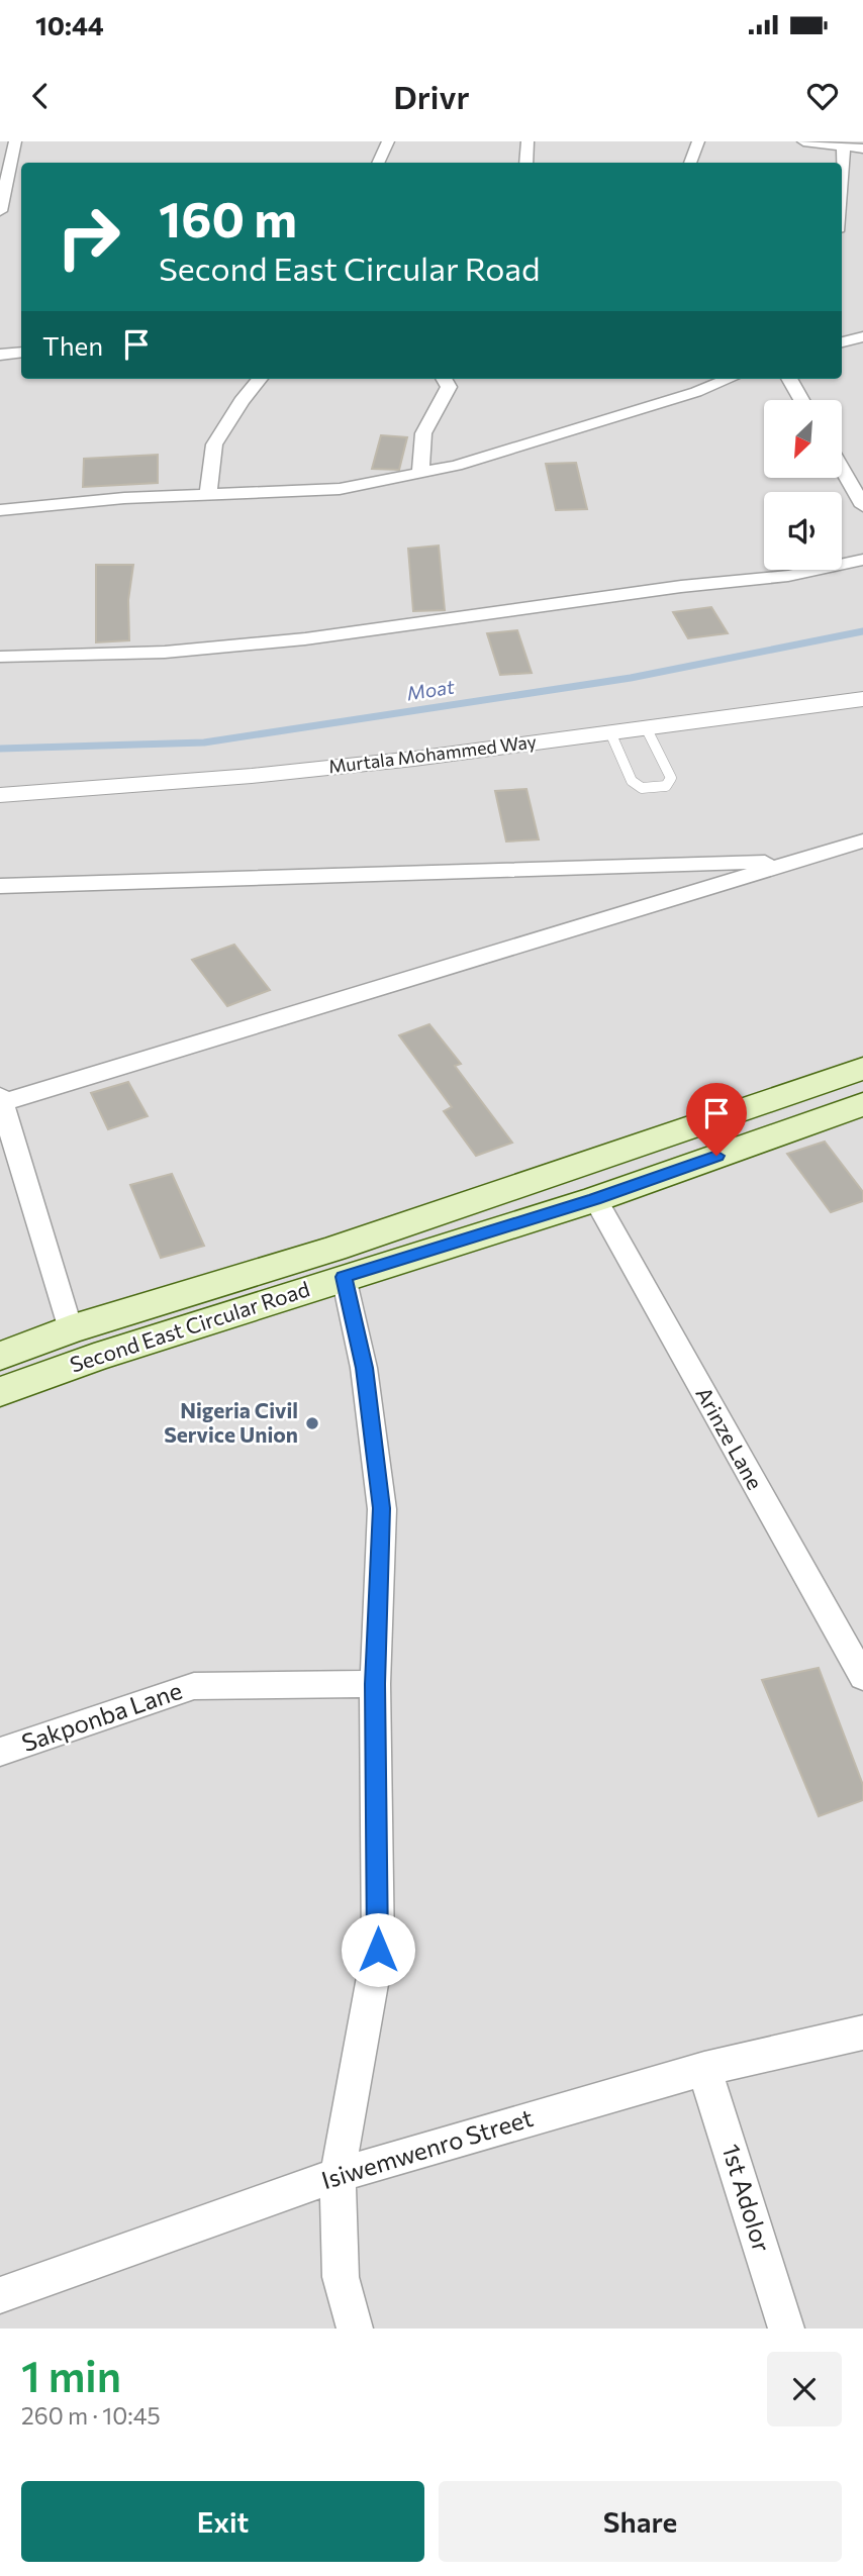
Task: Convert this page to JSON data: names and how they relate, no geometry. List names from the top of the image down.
{
  "streets": {
    "main road": ["Second East Circular Road"],
    "street": [
      "Murtala Mohammed Way",
      "Arinze Lane",
      "Sakponba Lane",
      "Isiwemwenro Street",
      "1st Adolor"
    ]
  },
  "crossings": [
    ["Second East Circular Road", "Arinze Lane"],
    ["Isiwemwenro Street", "1st Adolor"]
  ],
  "water": ["Moat"],
  "places": ["Nigeria Civil Service Union"],
  "north": "bottom left",
  "page": {
    "status": "10:44",
    "header": "Drivr",
    "turn": ["160 m", "Second East Circular Road"],
    "then": "Then",
    "heading": ["1 min", "260 m · 10:45"],
    "buttons": ["Exit", "Share"]
  }
}
